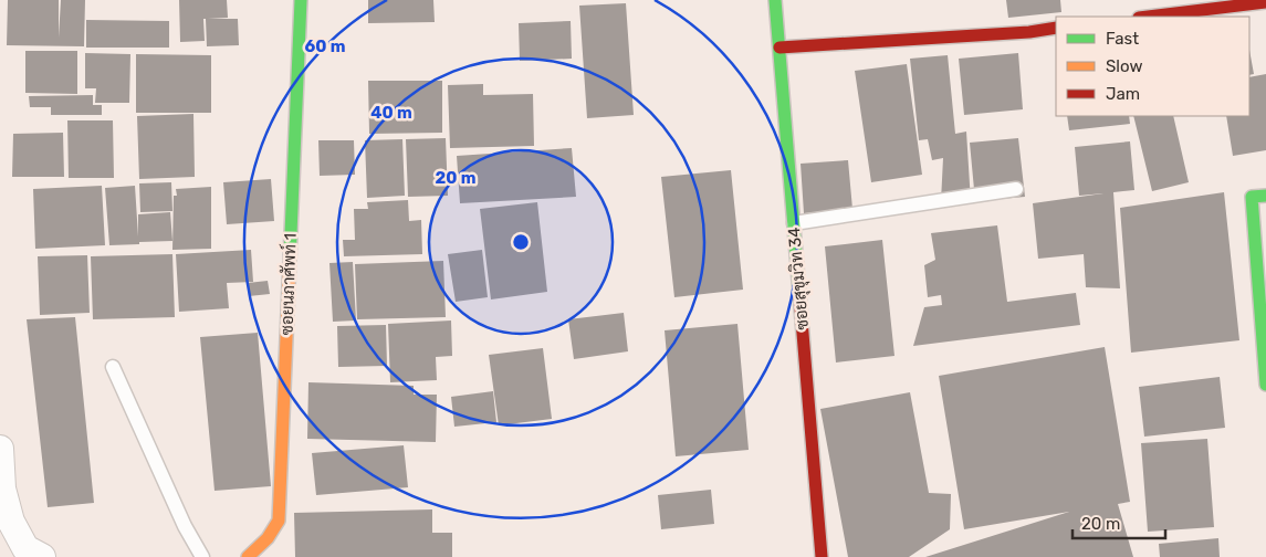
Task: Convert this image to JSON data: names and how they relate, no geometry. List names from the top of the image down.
{
  "streets": {
    "street": ["ซอยสุขุมวิท 34", "ซอยนภาศัพท์ 1"]
  },
  "legend": ["Fast", "Slow", "Jam"],
  "scale_bar": "20 m",
  "rings": ["60 m", "40 m", "20 m"]
}
